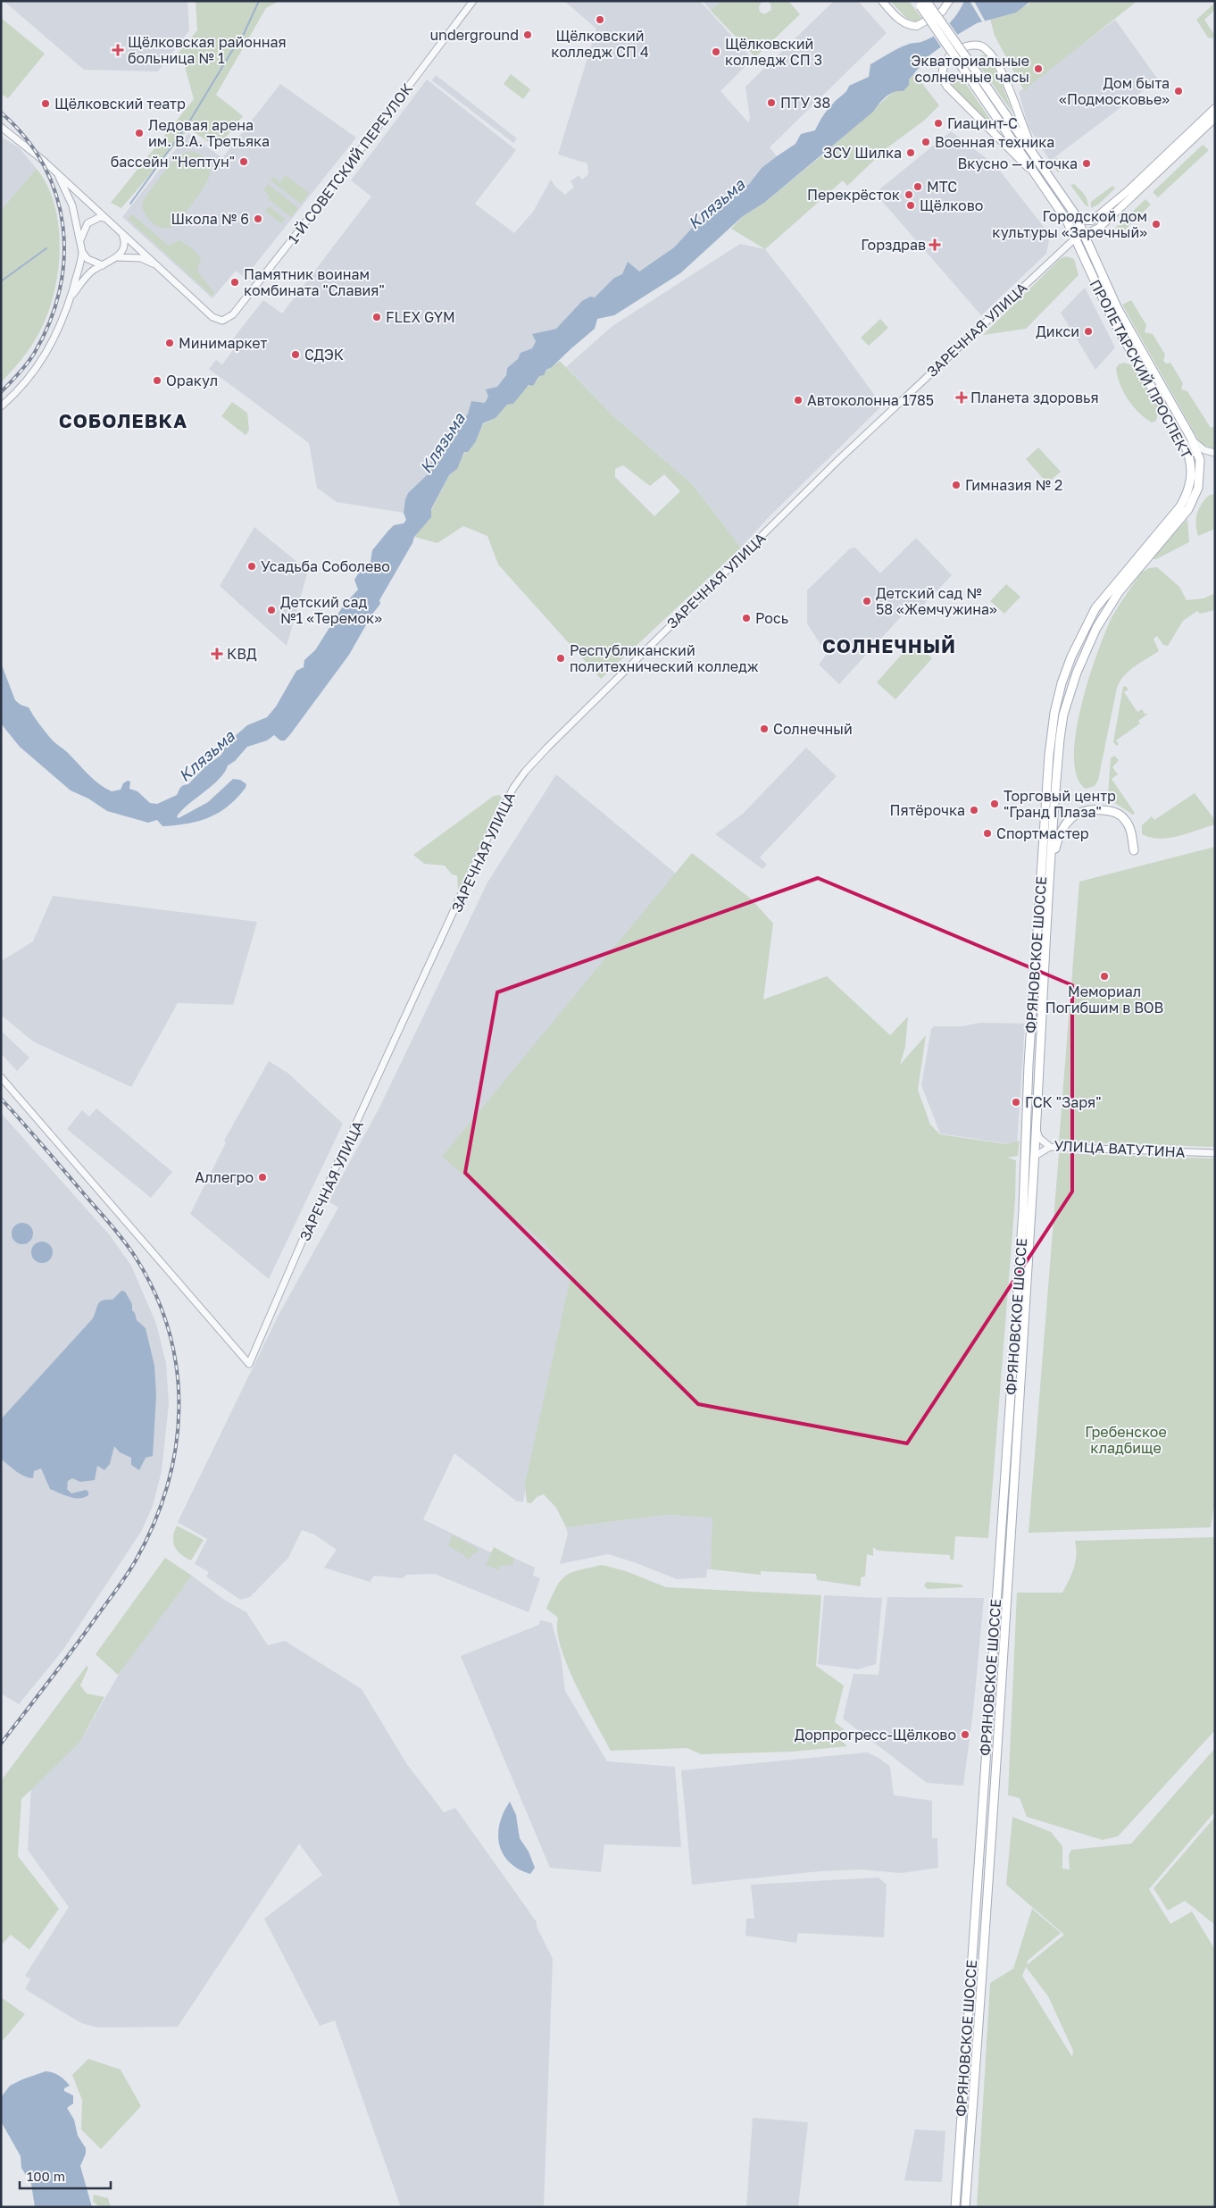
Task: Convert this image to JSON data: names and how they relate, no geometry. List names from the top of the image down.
{
  "streets": {
    "main road": ["ПРОЛЕТАРСКИЙ ПРОСПЕКТ", "ФРЯНОВСКОЕ ШОССЕ"],
    "street": ["1-Й СОВЕТСКИЙ ПЕРЕУЛОК", "ЗАРЕЧНАЯ УЛИЦА", "УЛИЦА ВАТУТИНА"]
  },
  "crossings": [
    ["ЗАРЕЧНАЯ УЛИЦА", "ПРОЛЕТАРСКИЙ ПРОСПЕКТ"],
    ["ПРОЛЕТАРСКИЙ ПРОСПЕКТ", "ФРЯНОВСКОЕ ШОССЕ"],
    ["ФРЯНОВСКОЕ ШОССЕ", "УЛИЦА ВАТУТИНА"]
  ],
  "districts": ["СОБОЛЕВКА", "СОЛНЕЧНЫЙ"],
  "water": ["Клязьма"],
  "parks": ["Гребенское кладбище"],
  "places": {
    "other": [
      "Щёлковский колледж СП 4",
      "underground",
      "Щёлковский колледж СП 3",
      "Экваториальные солнечные часы",
      "Дом быта «Подмосковье»",
      "ПТУ 38",
      "Щёлковский театр",
      "Гиацинт-С",
      "Ледовая арена им. В.А. Третьяка",
      "Военная техника",
      "ЗСУ Шилка",
      "бассейн \"Нептун\"",
      "Вкусно — и точка",
      "МТС",
      "Перекрёсток",
      "Щёлково",
      "Школа № 6",
      "Городской дом культуры «Заречный»",
      "Памятник воинам комбината \"Славия\"",
      "FLEX GYM",
      "Дикси",
      "Минимаркет",
      "СДЭК",
      "Оракул",
      "Автоколонна 1785",
      "Гимназия № 2",
      "Усадьба Соболево",
      "Детский сад № 58 «Жемчужина»",
      "Детский сад №1 «Теремок»",
      "Рось",
      "Республиканский политехнический колледж",
      "Солнечный",
      "Торговый центр \"Гранд Плаза\"",
      "Пятёрочка",
      "Спортмастер",
      "Мемориал Погибшим в ВОВ",
      "ГСК \"Заря\"",
      "Аллегро",
      "Дорпрогресс-Щёлково"
    ],
    "health": [
      "Щёлковская районная больница № 1",
      "Горздрав",
      "Планета здоровья",
      "КВД"
    ]
  },
  "scale_bar": "100 m"
}
